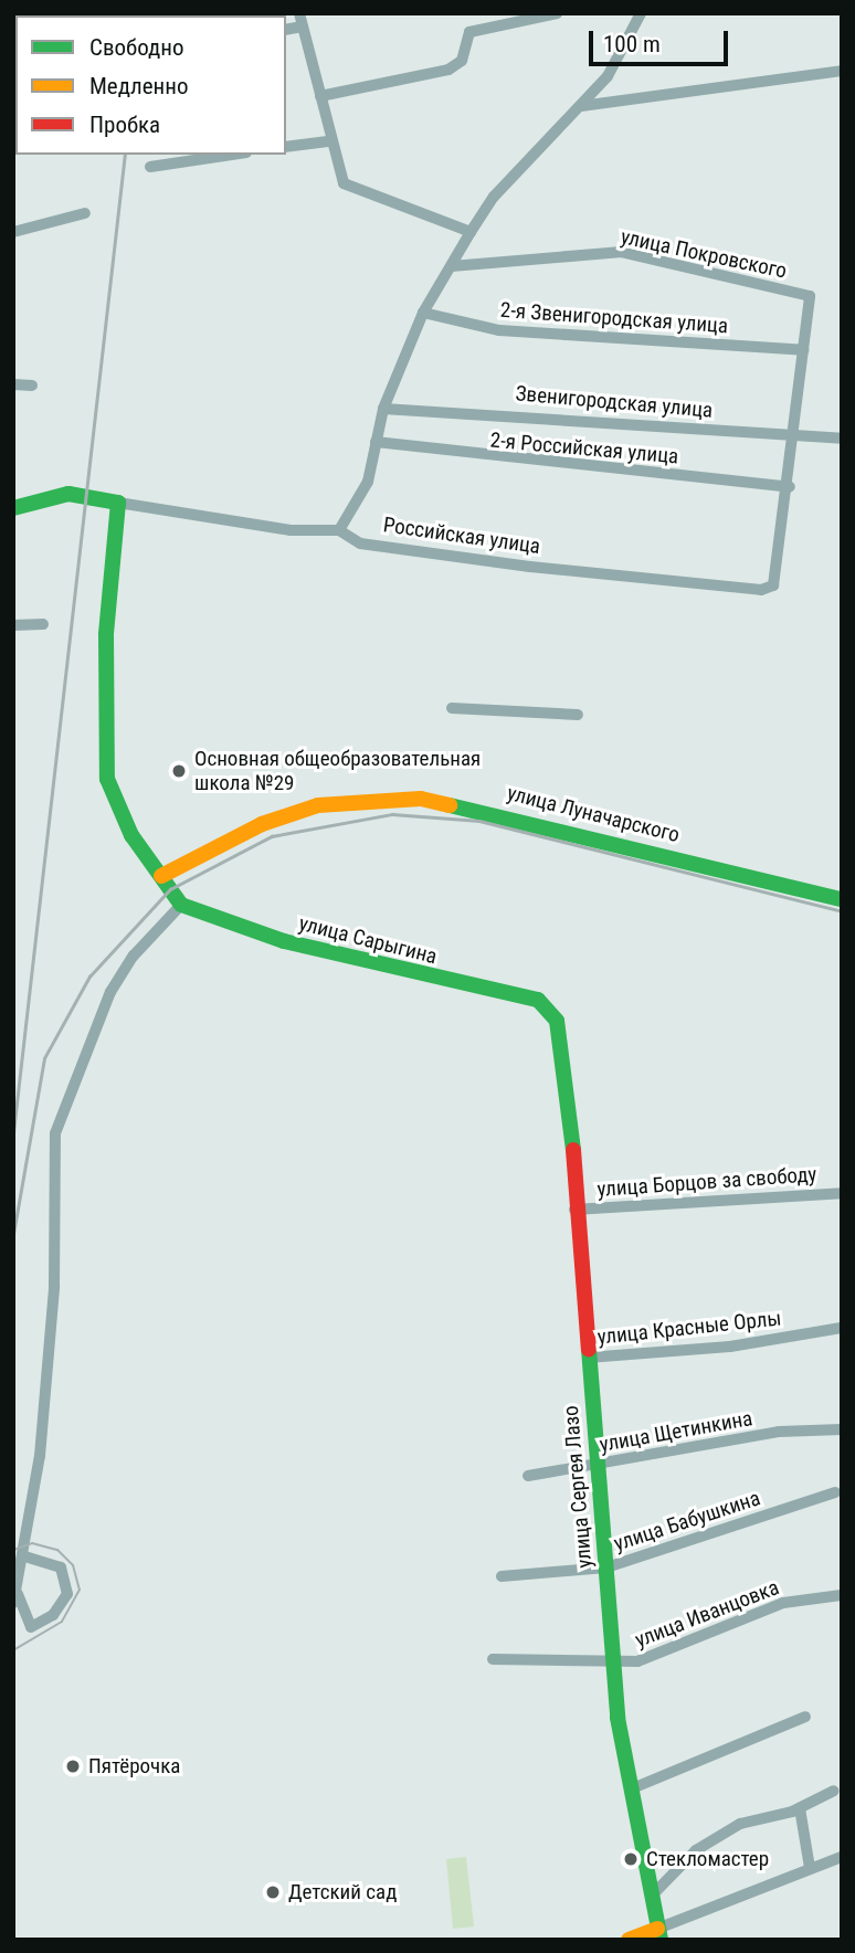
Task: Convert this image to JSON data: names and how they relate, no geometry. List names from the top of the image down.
{
  "streets": {
    "main road": [
      "Российская улица",
      "улица Луначарского",
      "улица Сарыгина",
      "улица Сергея Лазо"
    ],
    "street": [
      "улица Покровского",
      "2-я Звенигородская улица",
      "Звенигородская улица",
      "2-я Российская улица",
      "улица Борцов за свободу",
      "улица Красные Орлы",
      "улица Щетинкина",
      "улица Бабушкина",
      "улица Иванцовка"
    ]
  },
  "crossings": [
    ["улица Покровского", "2-я Звенигородская улица"],
    ["2-я Российская улица", "Российская улица"],
    ["улица Сарыгина", "улица Сергея Лазо"],
    ["улица Борцов за свободу", "улица Сергея Лазо"],
    ["улица Красные Орлы", "улица Сергея Лазо"],
    ["улица Щетинкина", "улица Сергея Лазо"],
    ["улица Сергея Лазо", "улица Бабушкина"],
    ["улица Сергея Лазо", "улица Иванцовка"]
  ],
  "places": [
    "Основная общеобразовательная школа №29",
    "Пятёрочка",
    "Стекломастер",
    "Детский сад"
  ],
  "legend": ["Свободно", "Медленно", "Пробка"],
  "scale_bar": "100 m"
}
